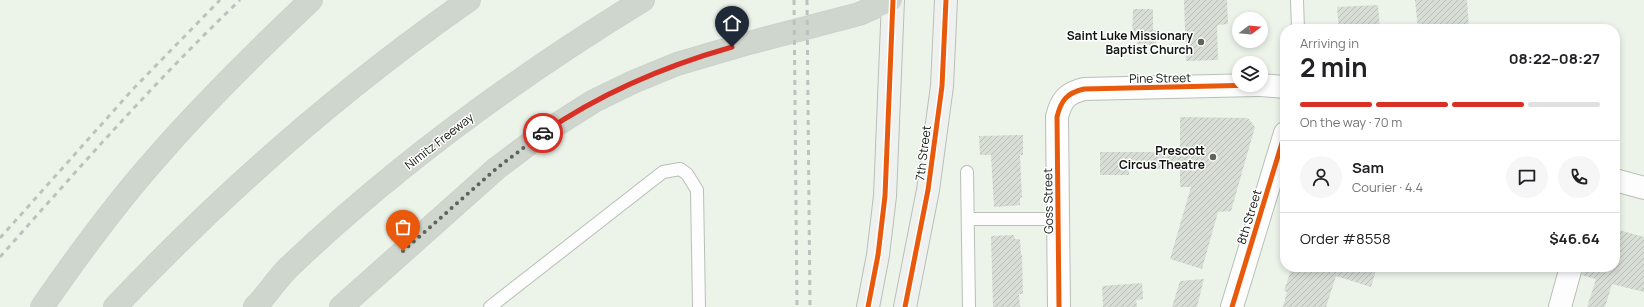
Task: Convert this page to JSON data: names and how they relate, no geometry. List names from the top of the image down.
{
  "streets": {
    "highway": ["Nimitz Freeway"],
    "main road": ["7th Street"],
    "street": ["Pine Street", "Goss Street", "8th Street"]
  },
  "crossings": [
    ["Pine Street", "Goss Street"]
  ],
  "places": ["Saint Luke Missionary Baptist Church", "Prescott Circus Theatre"],
  "north": "right",
  "page": {
    "heading": ["2 min", "Arriving in", "08:22–08:27"],
    "panel": [
      "Sam",
      "Courier · 4.4",
      "Order #8558",
      "$46.64"
    ],
    "bar": "On the way · 70 m"
  }
}
